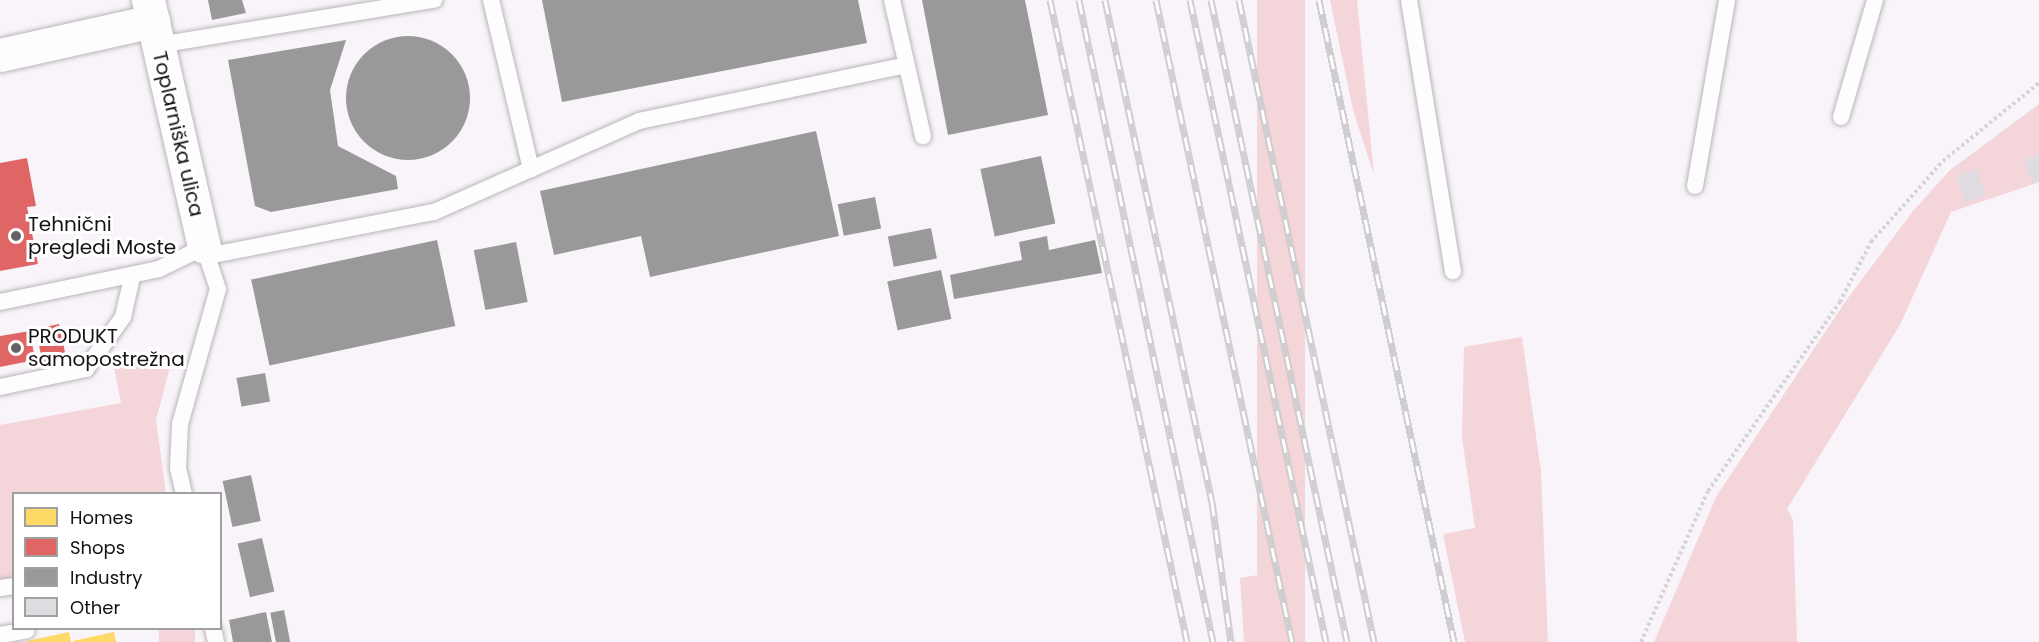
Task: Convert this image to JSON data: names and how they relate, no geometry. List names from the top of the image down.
{
  "streets": {
    "street": ["Toplarniška ulica"]
  },
  "places": ["Tehnični pregledi Moste", "PRODUKT samopostrežna"],
  "legend": [
    "Homes",
    "Shops",
    "Industry",
    "Other"
  ]
}
